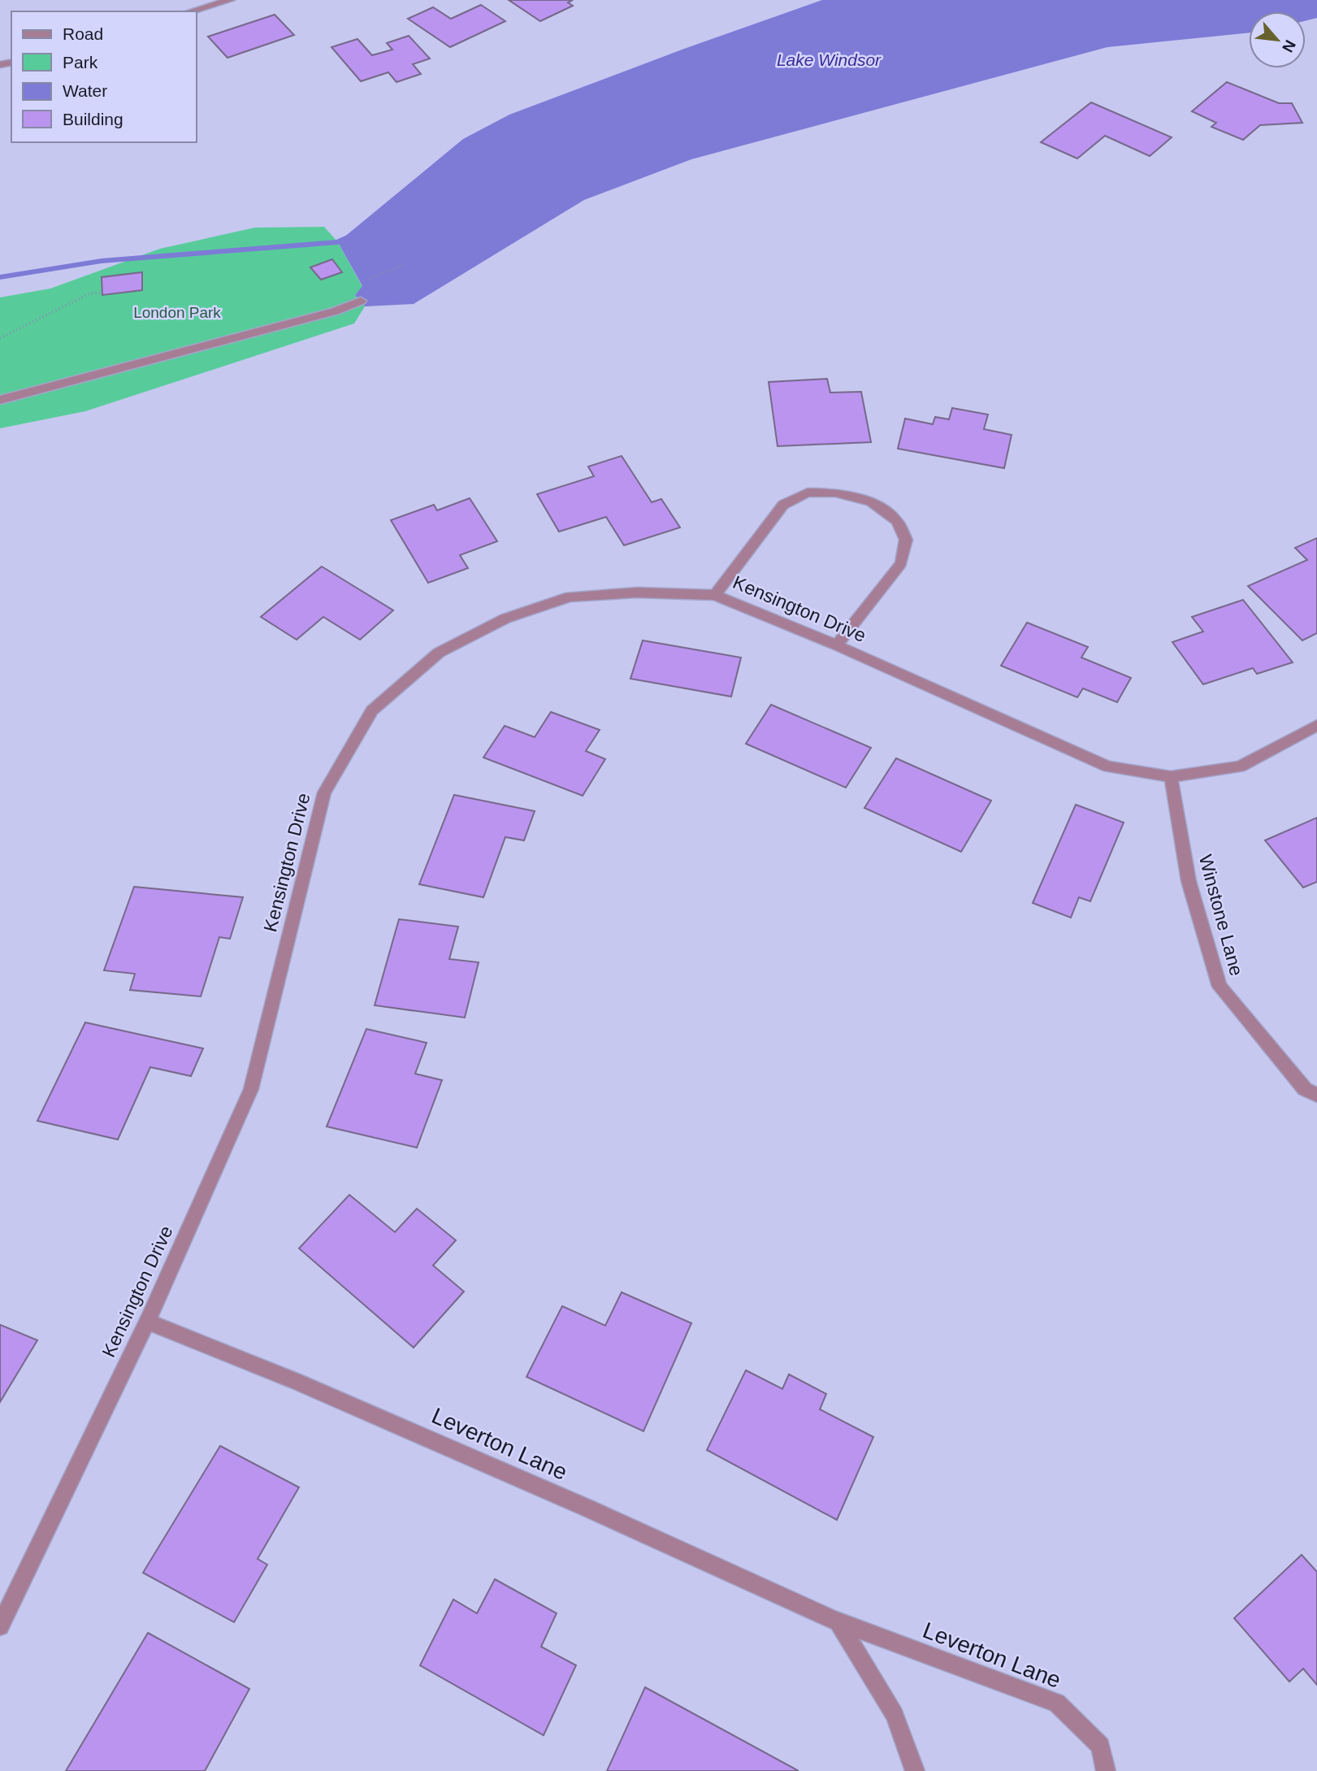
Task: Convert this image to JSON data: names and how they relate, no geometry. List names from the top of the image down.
{
  "streets": {
    "street": ["Kensington Drive", "Winstone Lane", "Leverton Lane"]
  },
  "crossings": [
    ["Kensington Drive", "Winstone Lane"],
    ["Kensington Drive", "Leverton Lane"]
  ],
  "water": ["Lake Windsor"],
  "parks": ["London Park"],
  "legend": [
    "Road",
    "Park",
    "Water",
    "Building"
  ],
  "north": "bottom right"
}
